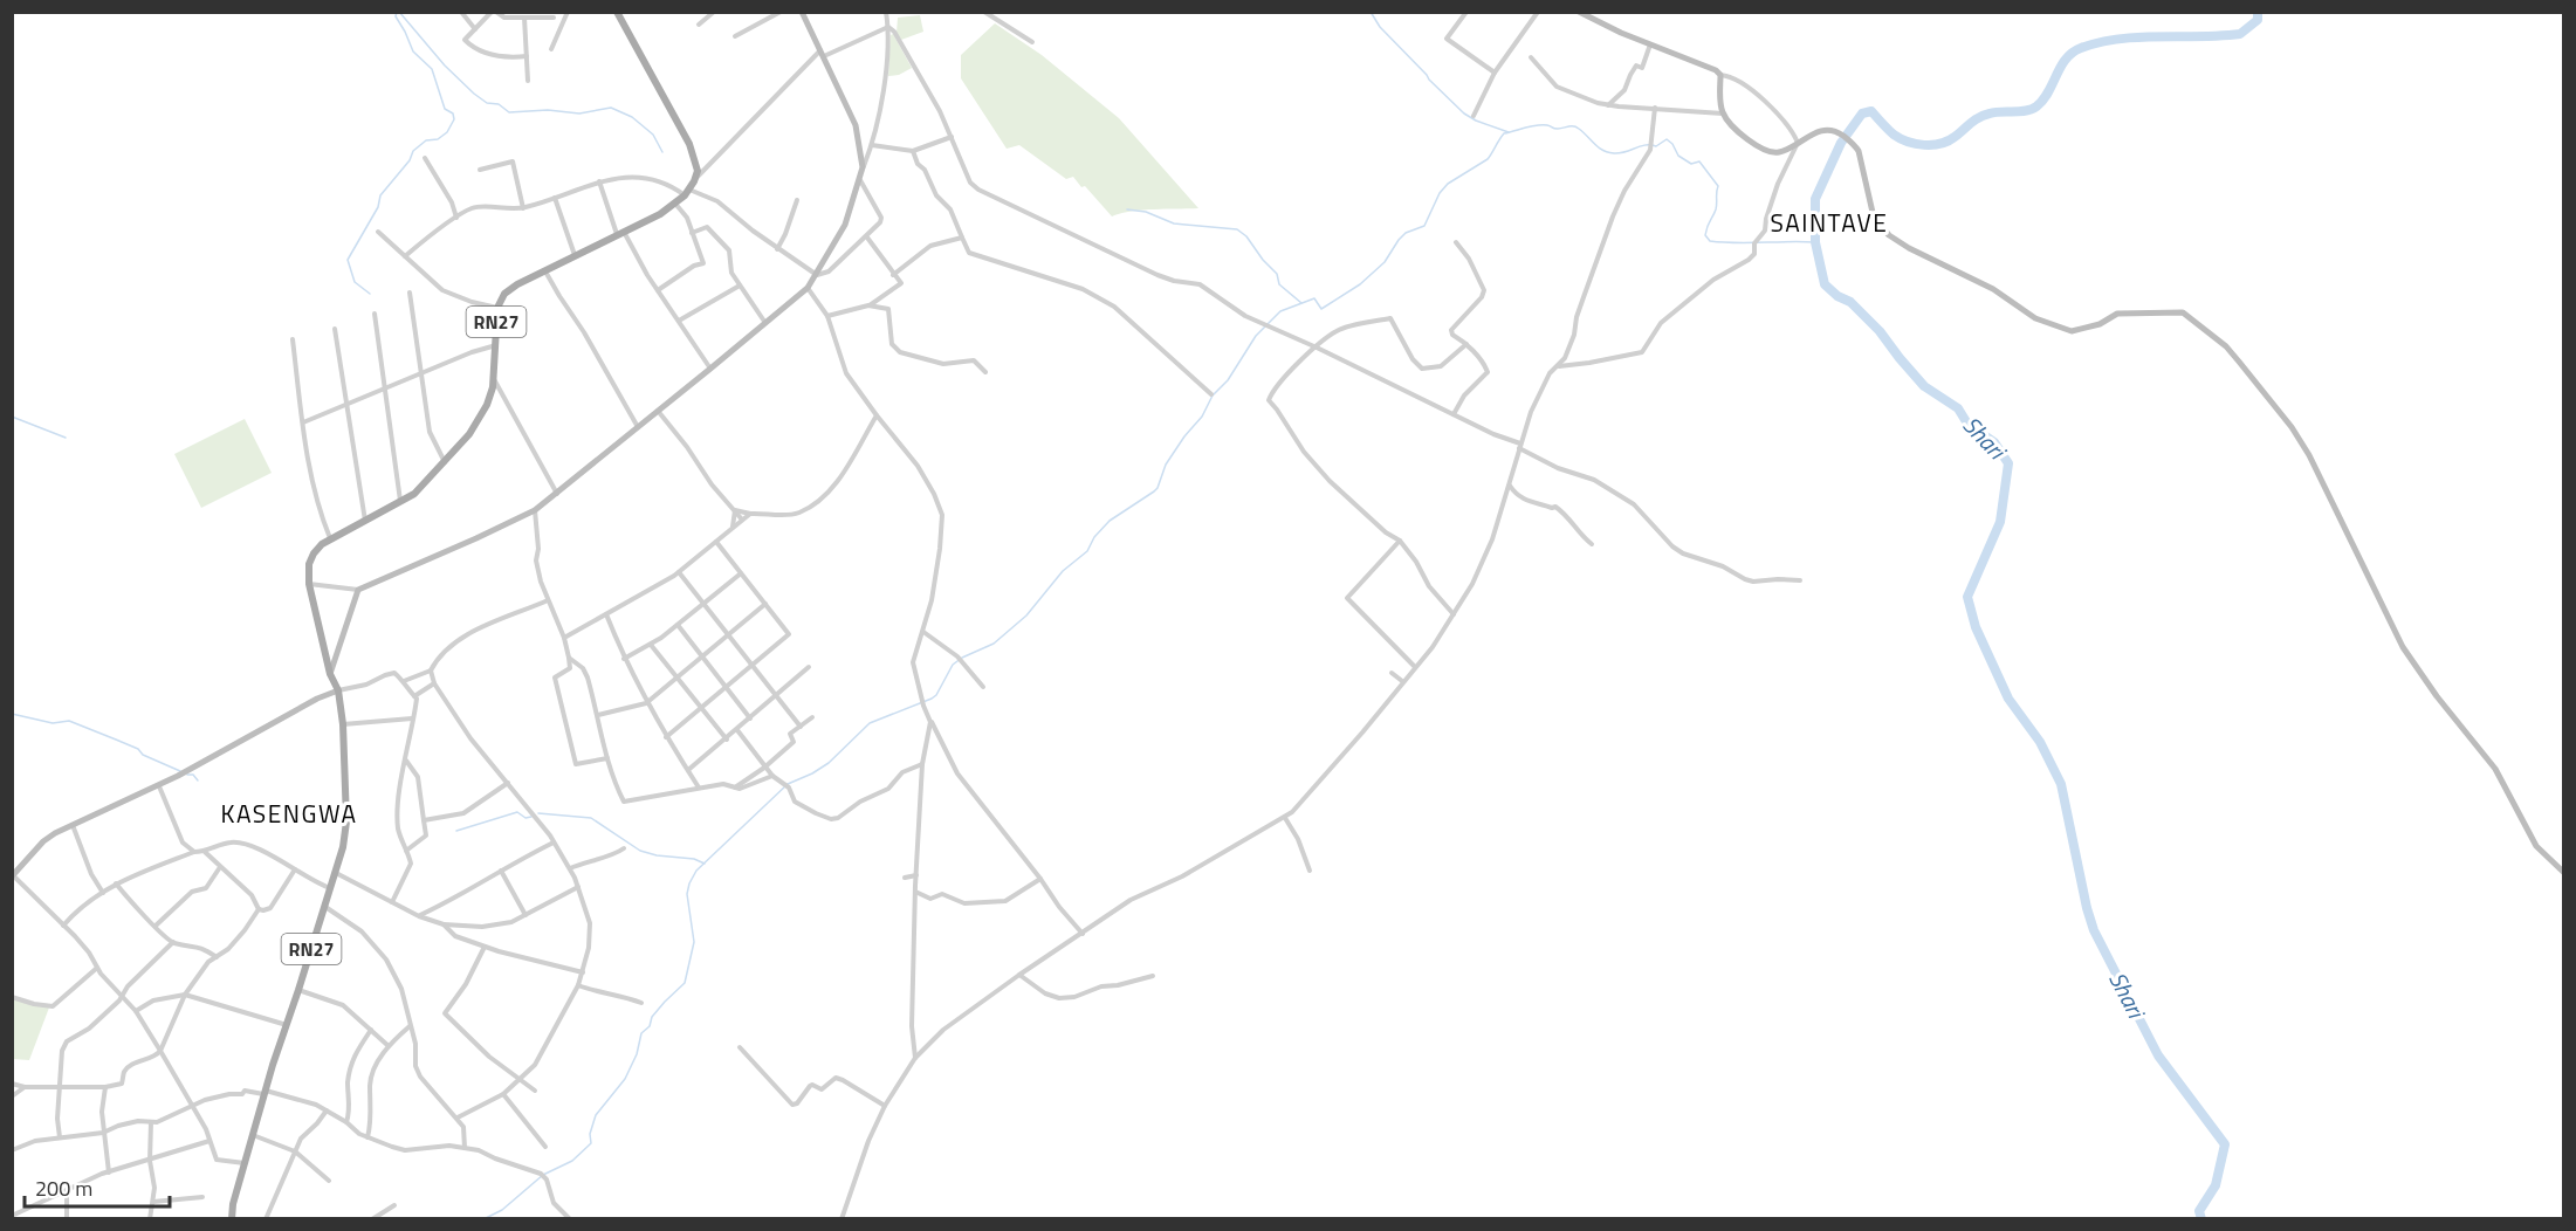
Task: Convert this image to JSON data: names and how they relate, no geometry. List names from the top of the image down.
{
  "streets": {
    "main road": ["RN27"]
  },
  "districts": ["SAINTAVE", "KASENGWA"],
  "water": ["Shari"],
  "scale_bar": "200 m"
}
